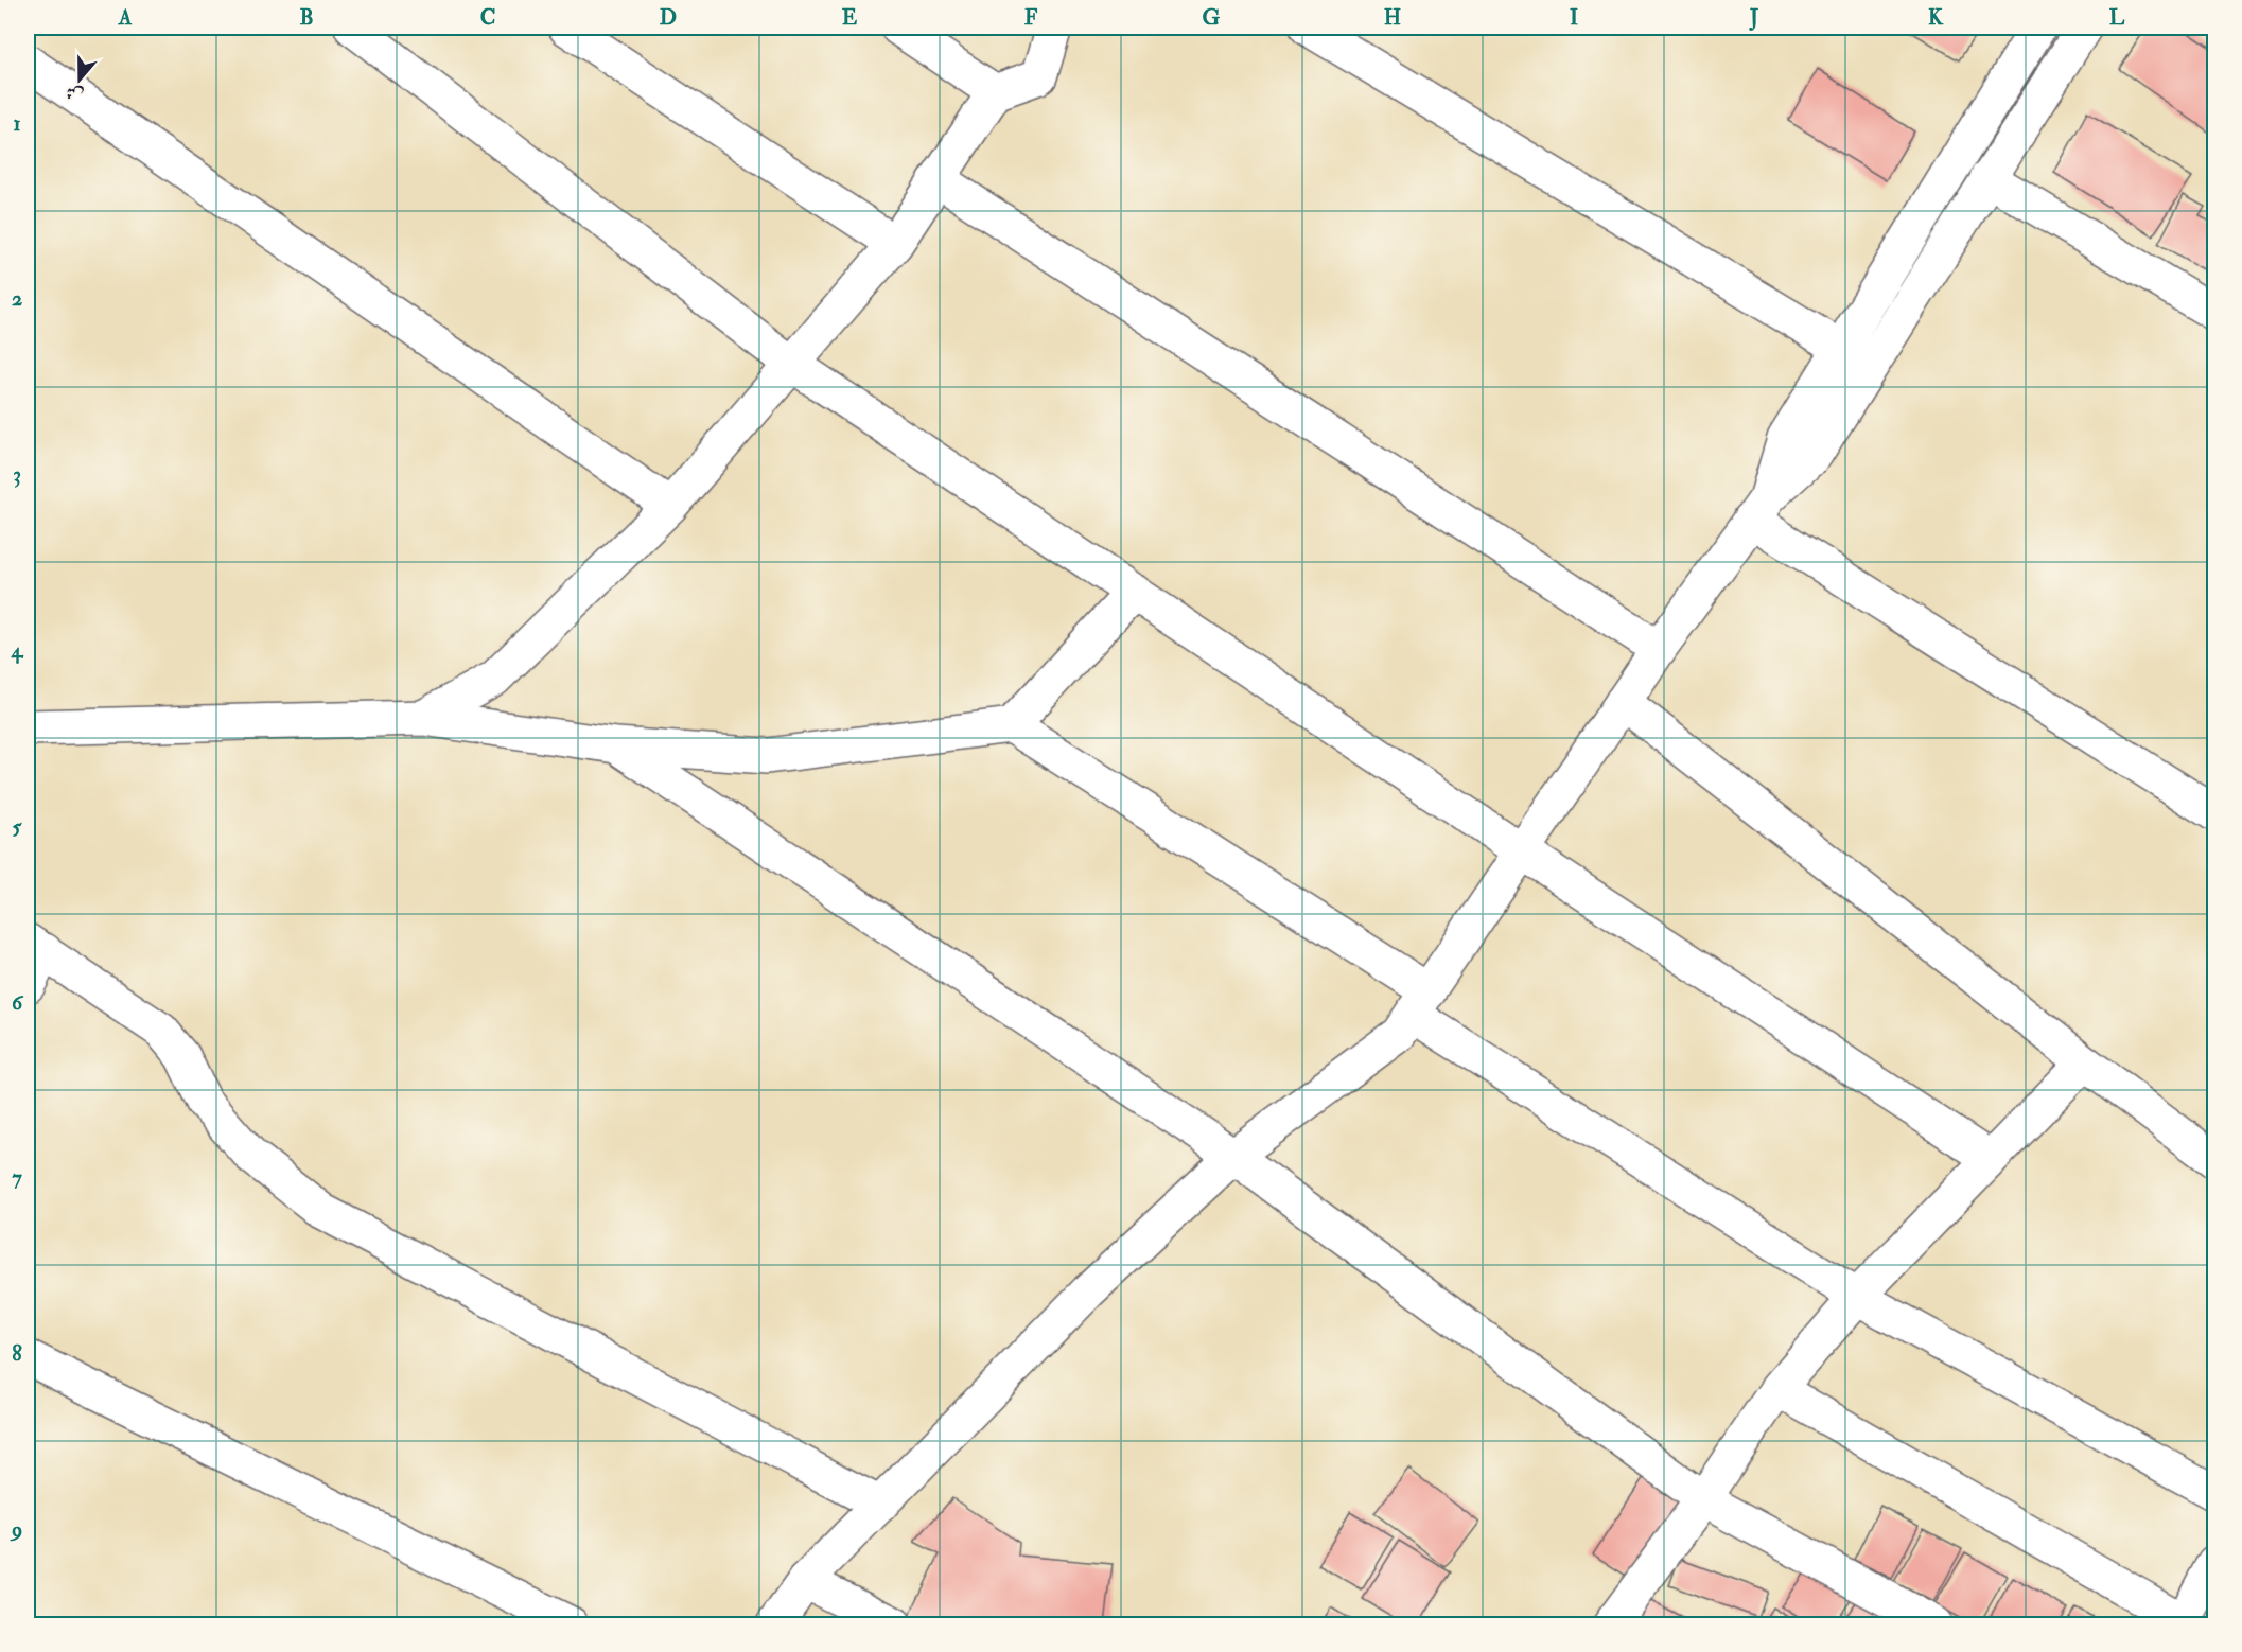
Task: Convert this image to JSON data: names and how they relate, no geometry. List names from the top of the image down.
{
  "north": "bottom",
  "grid": {
    "columns": [
      "A",
      "B",
      "C",
      "D",
      "E",
      "F",
      "G",
      "H",
      "I",
      "J",
      "K",
      "L"
    ],
    "rows": [
      "1",
      "2",
      "3",
      "4",
      "5",
      "6",
      "7",
      "8",
      "9"
    ]
  }
}
